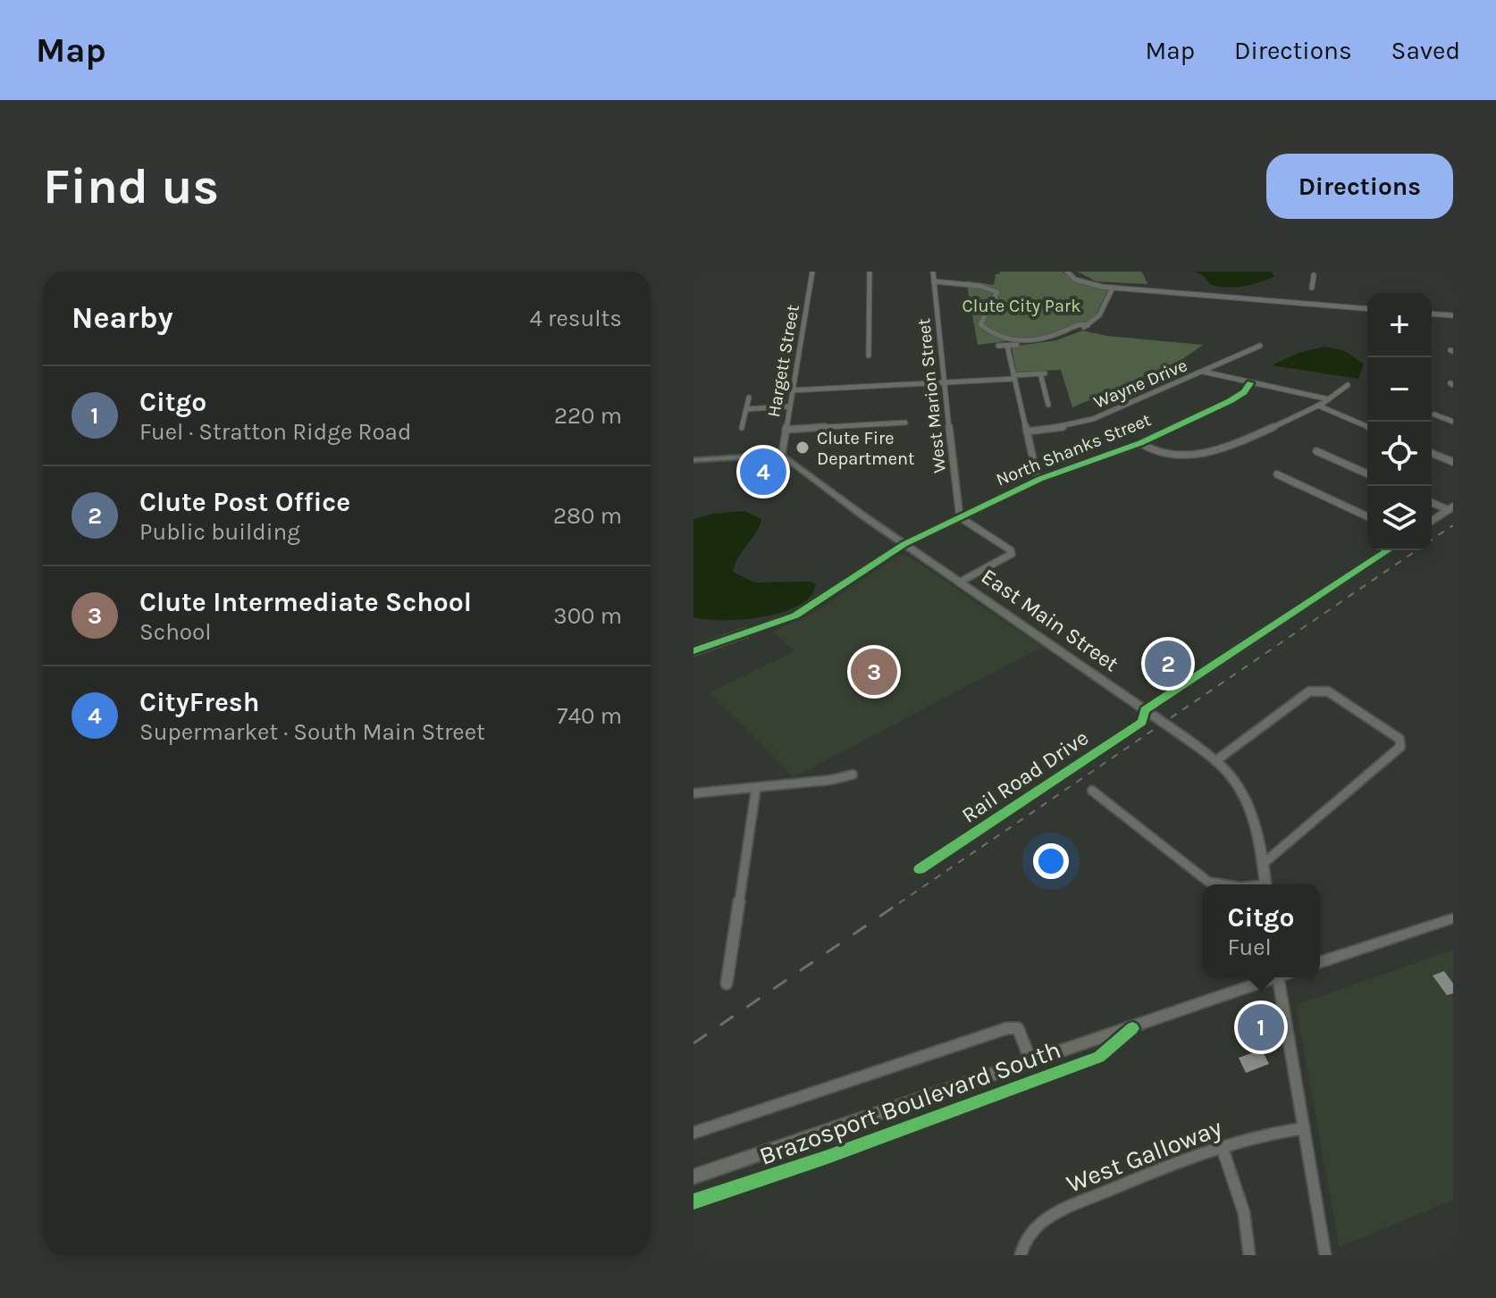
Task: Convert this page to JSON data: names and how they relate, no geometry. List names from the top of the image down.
{
  "streets": {
    "main road": ["East Main Street", "Brazosport Boulevard South"],
    "street": [
      "Hargett Street",
      "Wayne Drive",
      "West Marion Street",
      "North Shanks Street",
      "Rail Road Drive",
      "West Galloway"
    ]
  },
  "crossings": [
    ["Hargett Street", "East Main Street"],
    ["West Marion Street", "North Shanks Street"],
    ["North Shanks Street", "East Main Street"],
    ["East Main Street", "Rail Road Drive"]
  ],
  "parks": ["Clute City Park"],
  "places": ["Clute Fire Department"],
  "page": {
    "header": "Map",
    "nav": ["Map", "Directions", "Saved"],
    "buttons": "Directions",
    "title": "Find us",
    "heading": ["Nearby", "4 results"],
    "map_buttons": ["+", "−"],
    "list": [
      {
        "mark": "1",
        "name": "Citgo",
        "note": "Fuel · Stratton Ridge Road",
        "value": "220 m"
      },
      {
        "mark": "2",
        "name": "Clute Post Office",
        "note": "Public building",
        "value": "280 m"
      },
      {
        "mark": "3",
        "name": "Clute Intermediate School",
        "note": "School",
        "value": "300 m"
      },
      {
        "mark": "4",
        "name": "CityFresh",
        "note": "Supermarket · South Main Street",
        "value": "740 m"
      }
    ],
    "pins": [
      "4",
      "2",
      "3",
      "1"
    ],
    "popup": ["Citgo", "Fuel"]
  }
}
